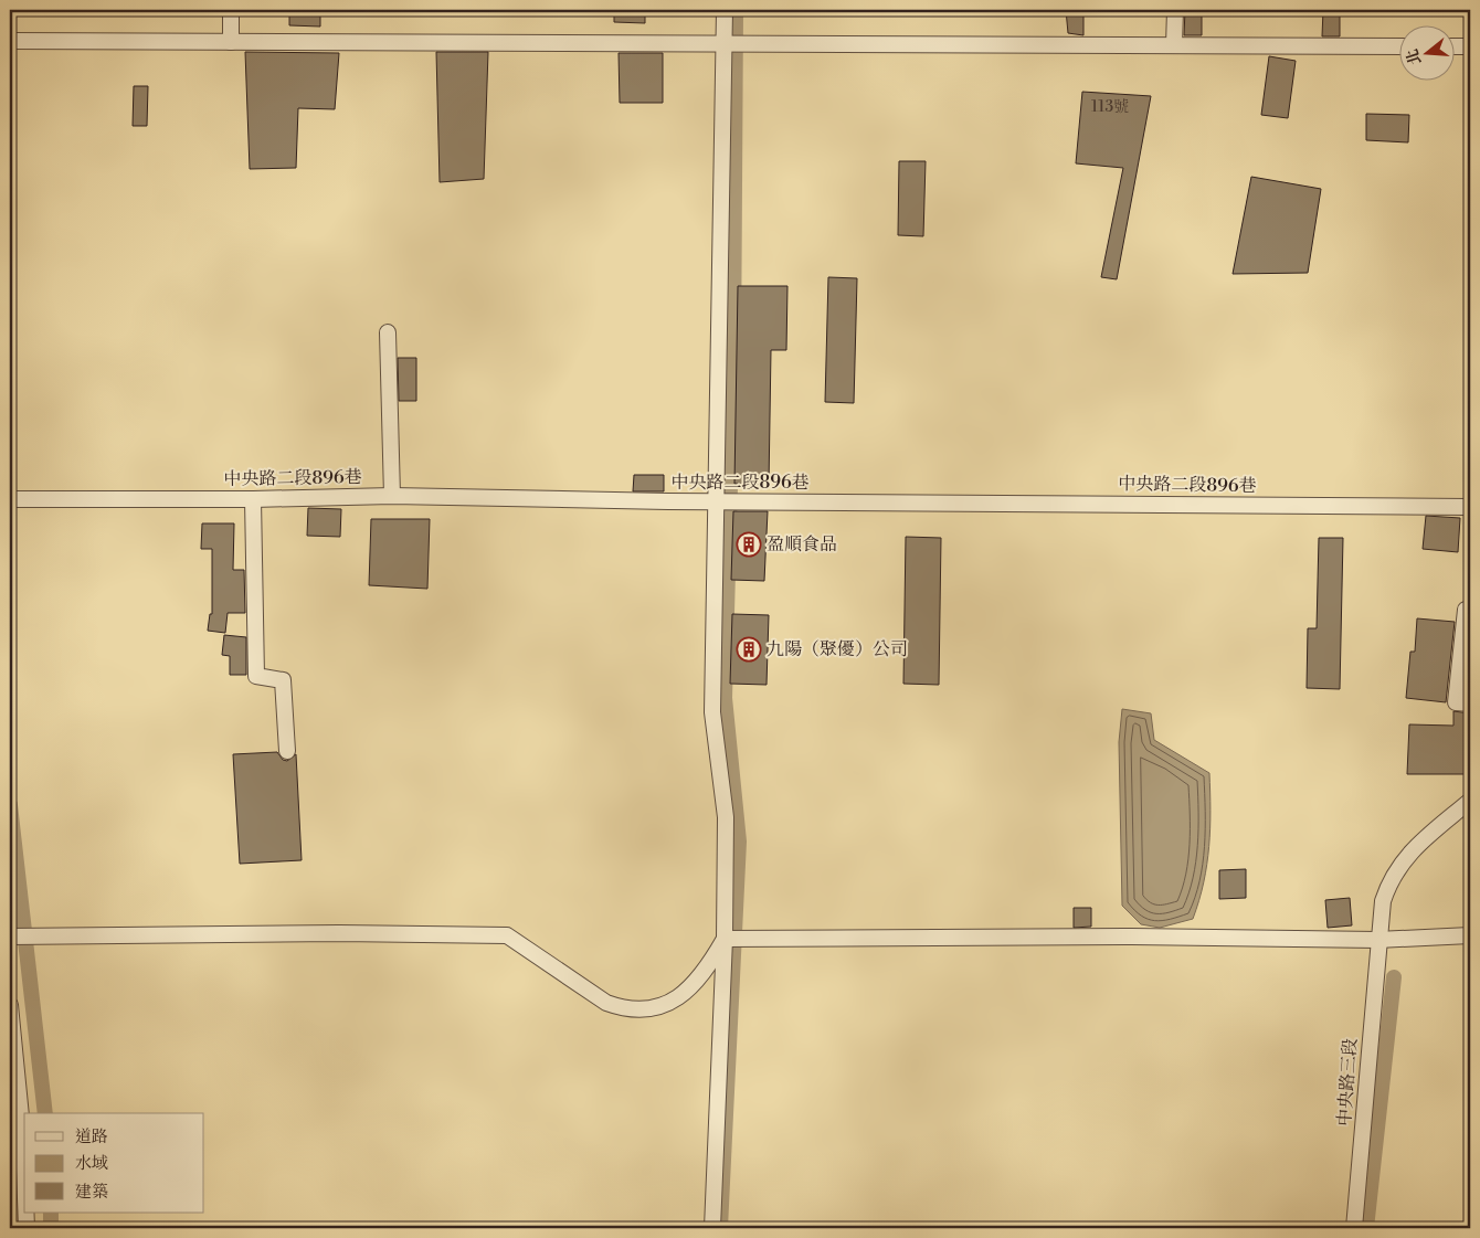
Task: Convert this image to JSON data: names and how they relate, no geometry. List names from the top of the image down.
{
  "streets": {
    "street": ["中央路二段896巷", "中央路三段"]
  },
  "places": {
    "building": ["盈順食品", "九陽（聚優）公司"]
  },
  "house_numbers": ["113號"],
  "legend": ["道路", "水域", "建築"],
  "north": "left"
}
